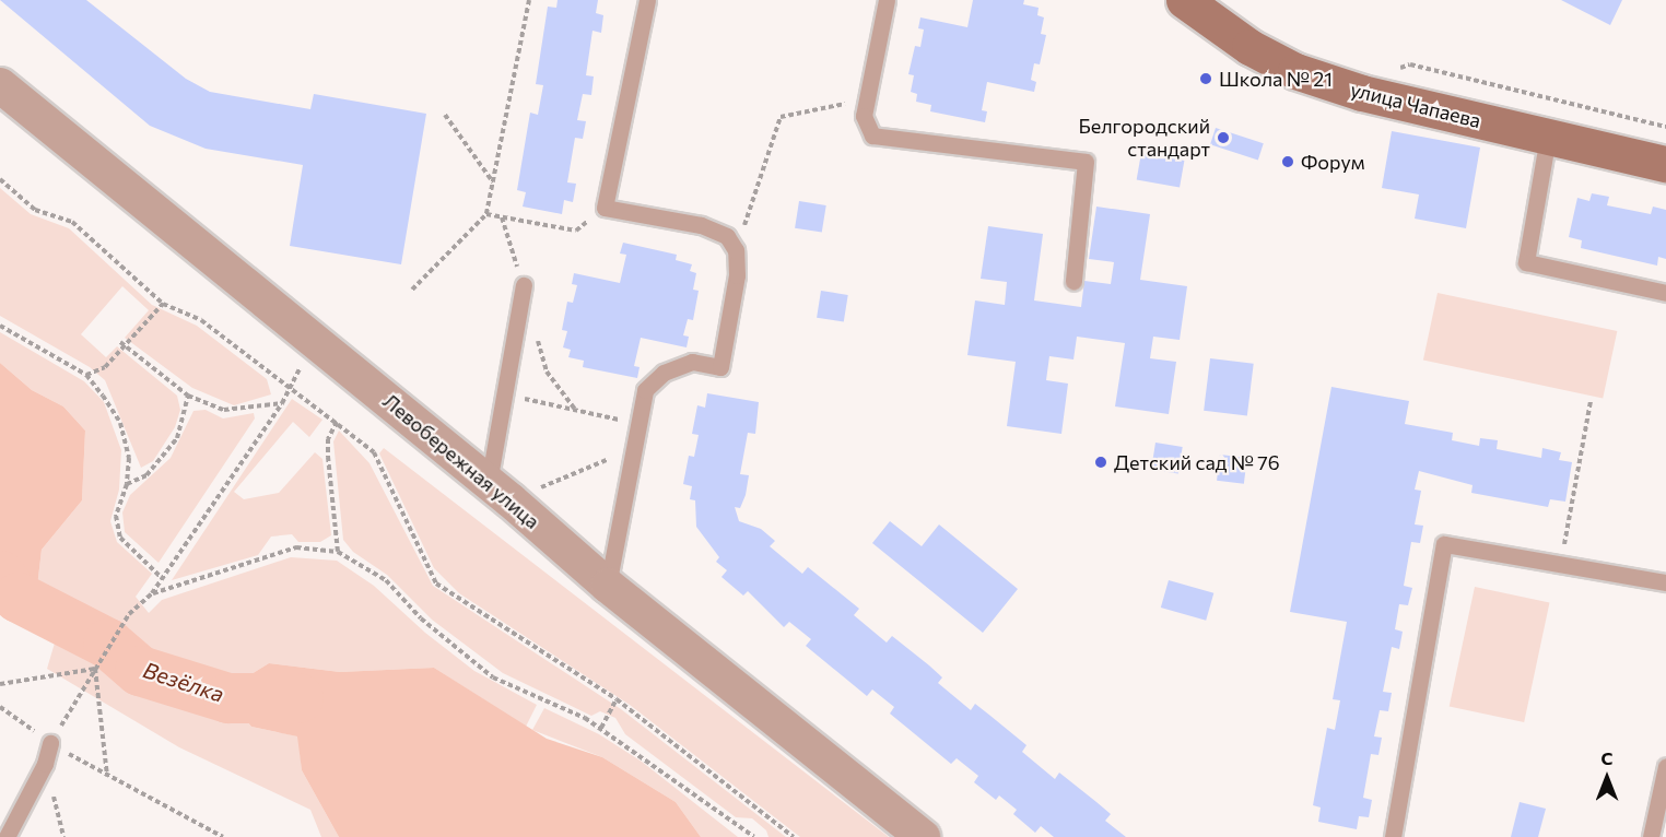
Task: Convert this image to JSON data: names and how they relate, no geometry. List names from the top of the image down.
{
  "streets": {
    "street": ["улица Чапаева", "Левобережная улица"]
  },
  "water": ["Везёлка"],
  "places": [
    "Школа № 21",
    "Белгородский стандарт",
    "Форум",
    "Детский сад № 76"
  ],
  "north": "top"
}
